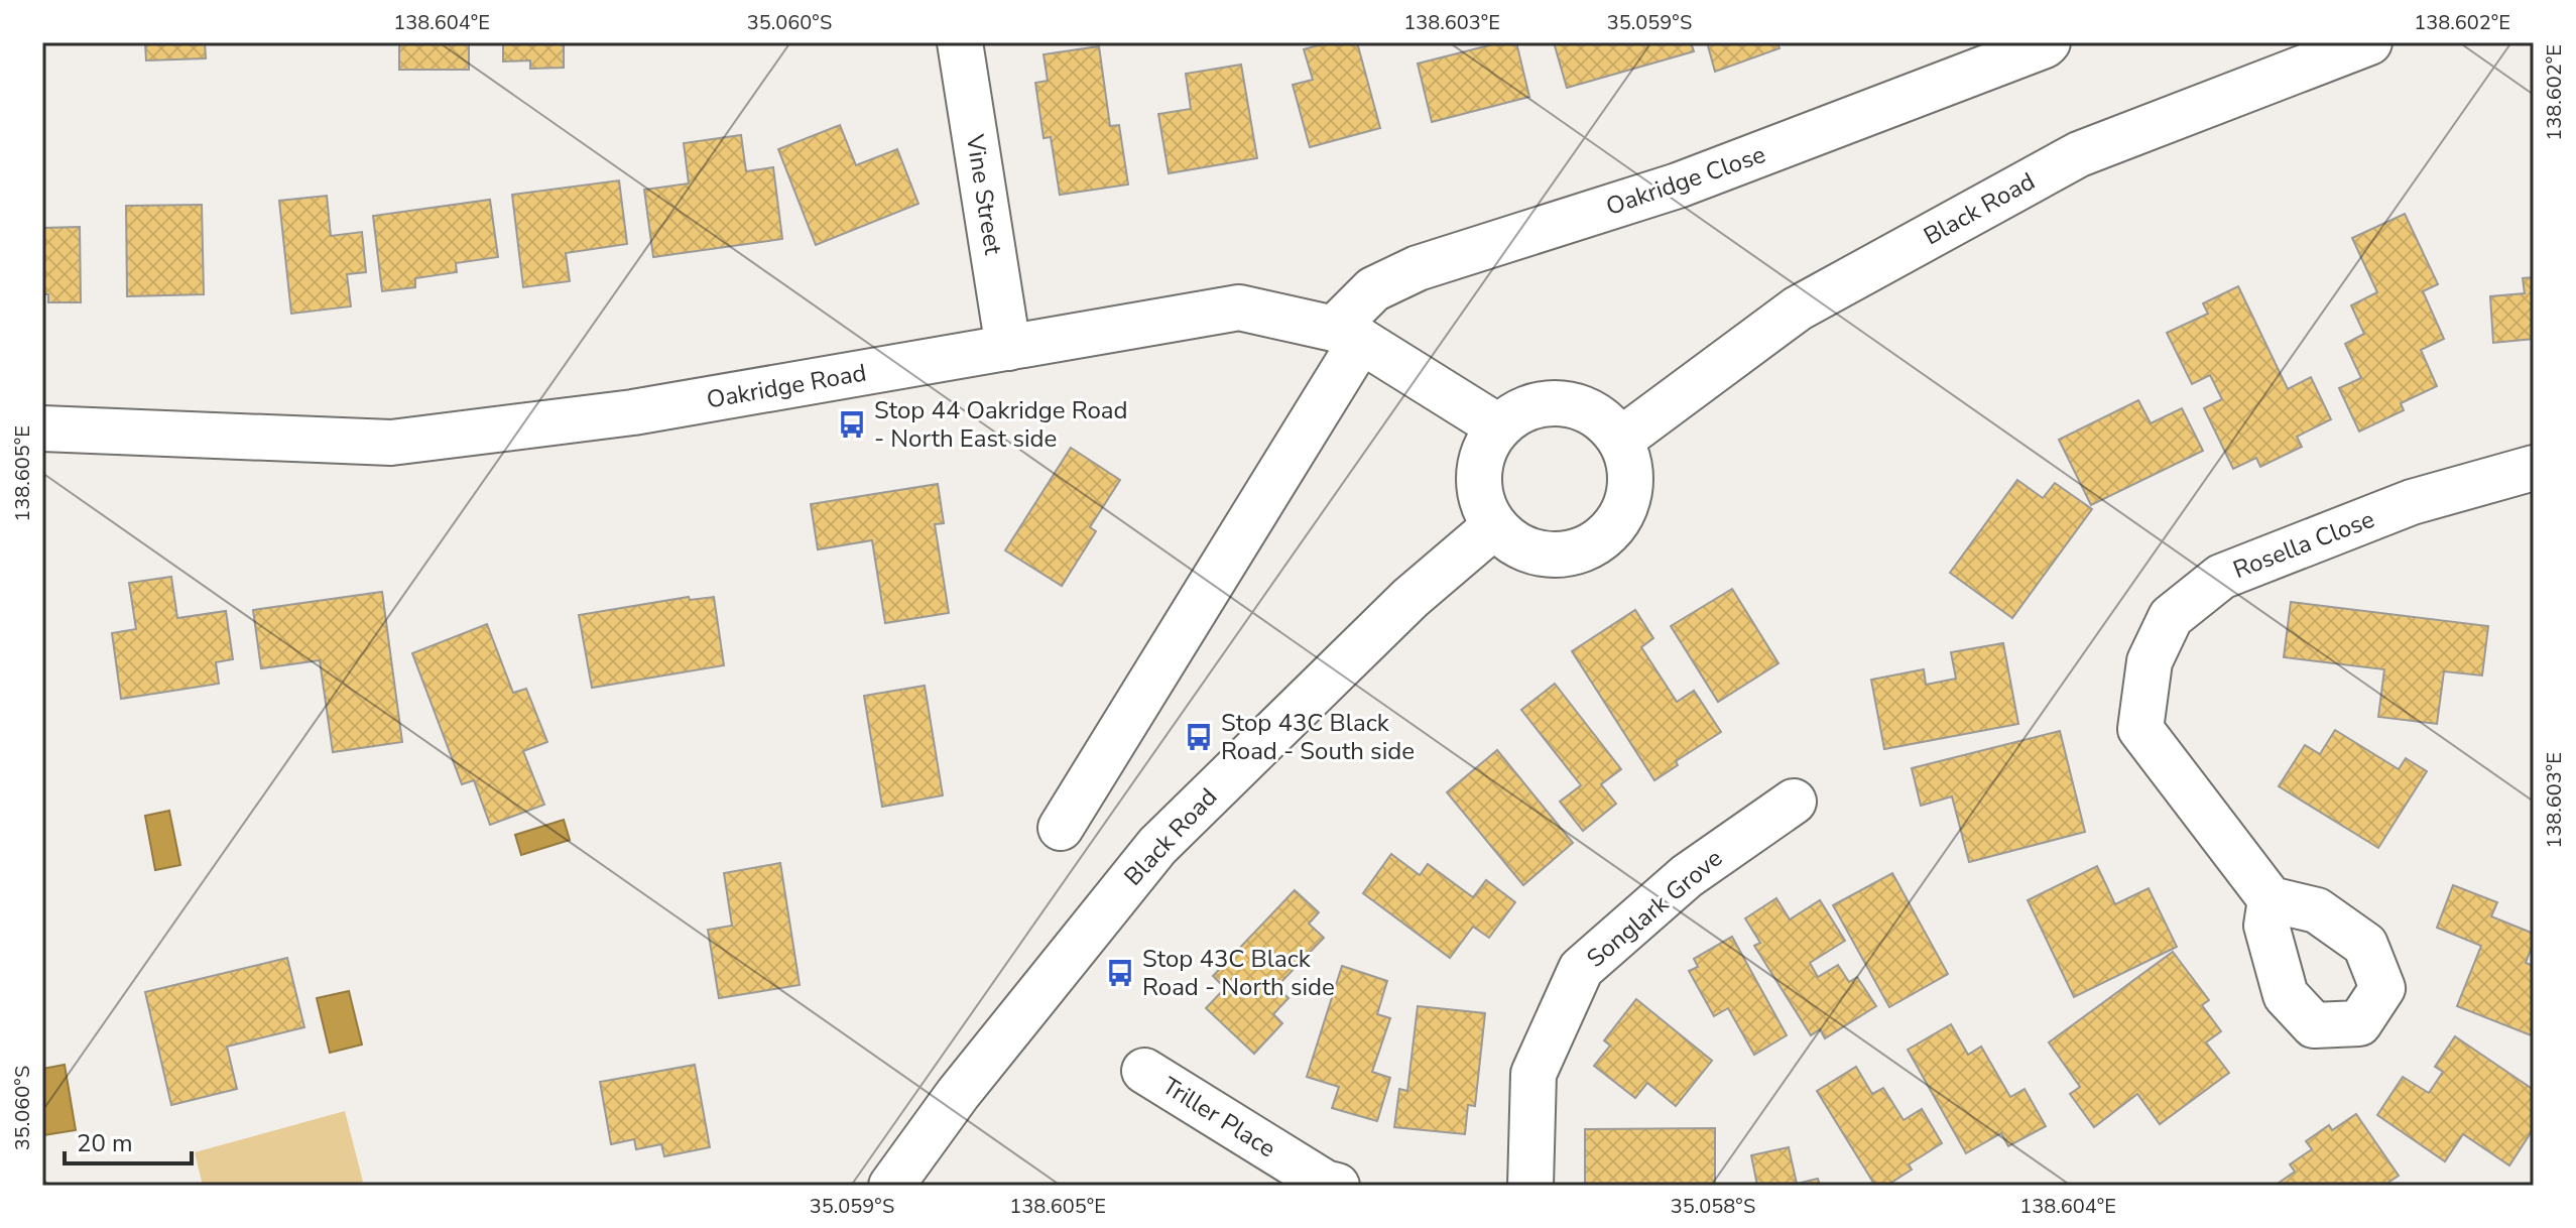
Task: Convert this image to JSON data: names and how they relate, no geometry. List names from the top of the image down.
{
  "streets": {
    "street": [
      "Oakridge Close",
      "Vine Street",
      "Black Road",
      "Oakridge Road",
      "Rosella Close",
      "Songlark Grove",
      "Triller Place"
    ]
  },
  "crossings": [
    ["Oakridge Close", "Oakridge Road"],
    ["Vine Street", "Oakridge Road"],
    ["Black Road", "Oakridge Road"]
  ],
  "places": {
    "bus stop": ["Stop 44 Oakridge Road - North East side", "Stop 43C Black Road - South side", "Stop 43C Black Road - North side"]
  },
  "scale_bar": "20 m",
  "coordinates": [
    "138.604°E",
    "35.060°S",
    "138.603°E",
    "35.059°S",
    "138.602°E",
    "138.605°E",
    "35.058°S"
  ]
}
